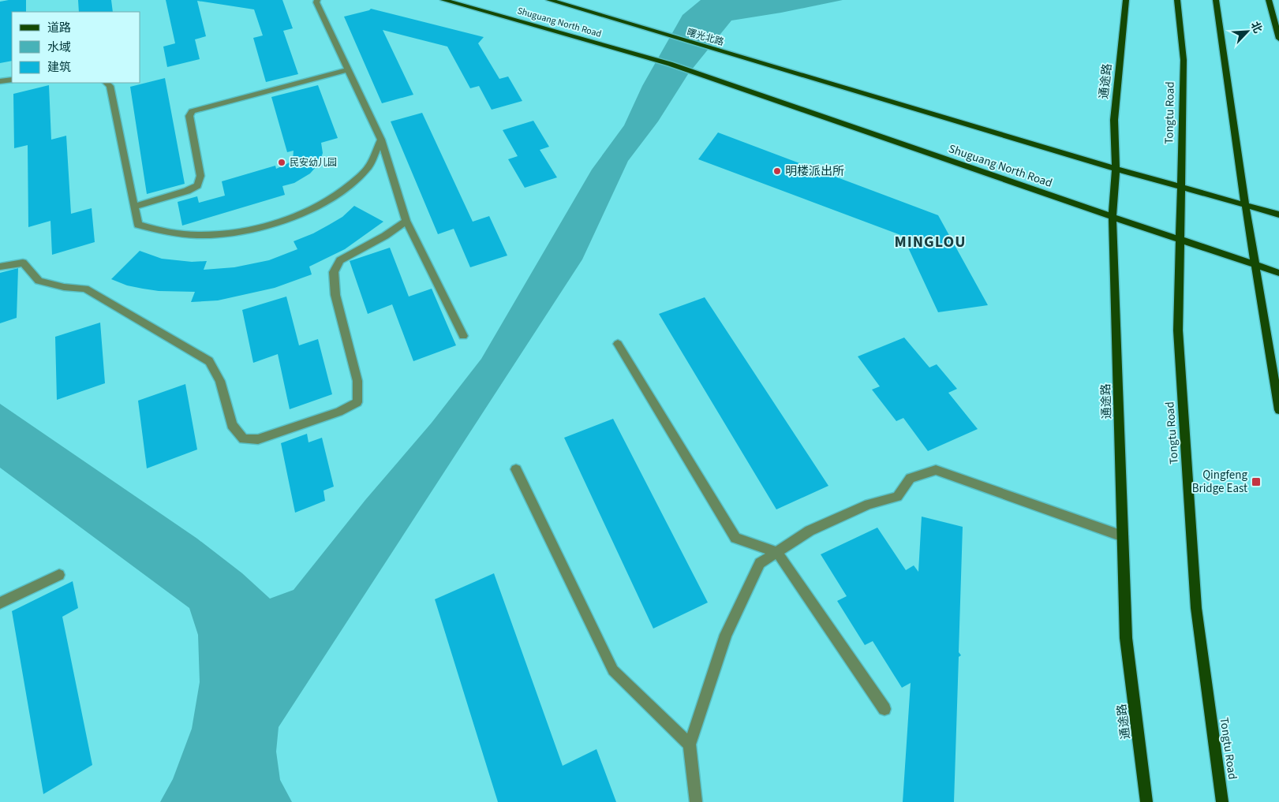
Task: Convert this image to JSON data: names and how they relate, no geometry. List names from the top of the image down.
{
  "streets": {
    "main road": [
      "Shuguang North Road",
      "曙光北路",
      "通途路",
      "Tongtu Road"
    ]
  },
  "crossings": [
    ["Shuguang North Road", "曙光北路"],
    ["Shuguang North Road", "通途路"],
    ["Shuguang North Road", "Tongtu Road"],
    ["曙光北路", "通途路"]
  ],
  "districts": ["MINGLOU"],
  "places": {
    "other": ["民安幼儿园", "明楼派出所"],
    "transit": ["Qingfeng Bridge East"]
  },
  "legend": ["道路", "水域", "建筑"],
  "north": "top right"
}
